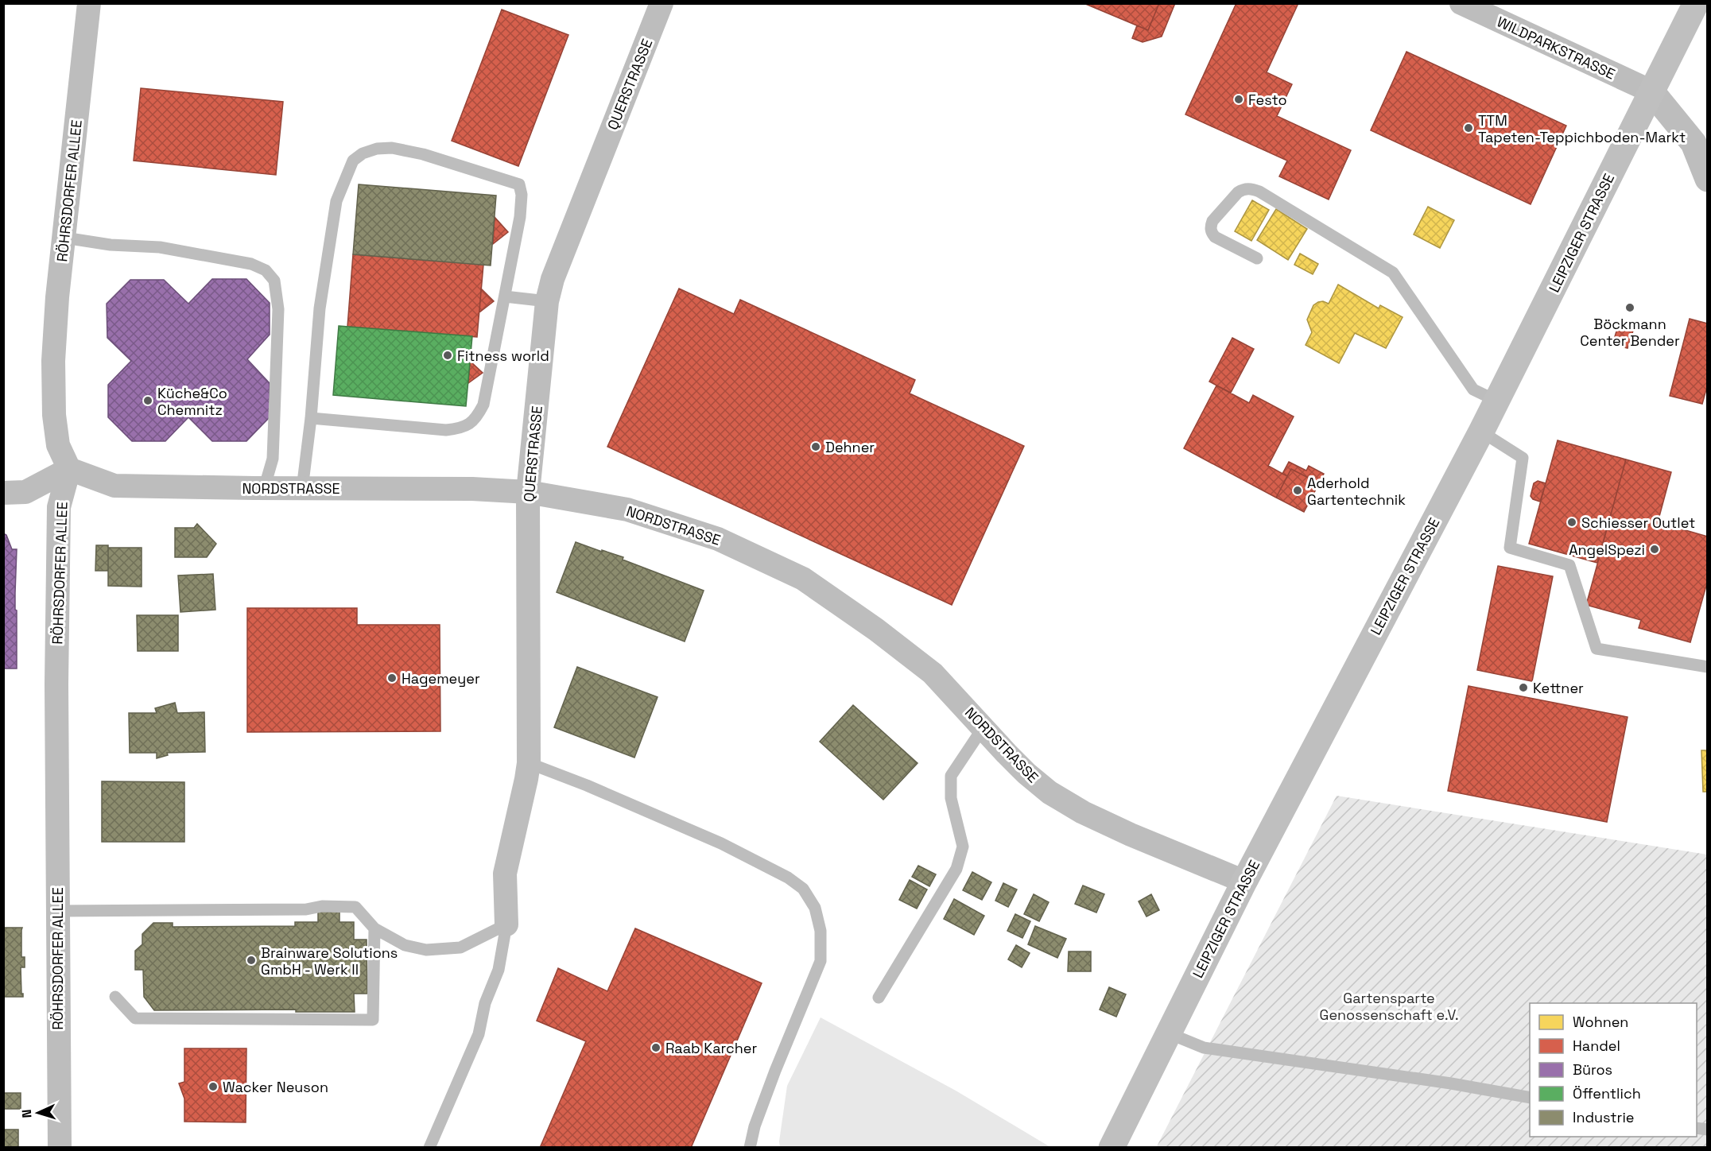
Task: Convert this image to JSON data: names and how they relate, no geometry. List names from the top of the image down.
{
  "streets": {
    "main road": ["LEIPZIGER STRASSE"],
    "street": [
      "WILDPARKSTRASSE",
      "QUERSTRASSE",
      "RÖHRSDORFER ALLEE",
      "NORDSTRASSE"
    ]
  },
  "crossings": [
    ["WILDPARKSTRASSE", "LEIPZIGER STRASSE"],
    ["QUERSTRASSE", "NORDSTRASSE"],
    ["RÖHRSDORFER ALLEE", "NORDSTRASSE"],
    ["LEIPZIGER STRASSE", "NORDSTRASSE"]
  ],
  "parks": ["Gartensparte Genossenschaft e.V."],
  "places": [
    "Festo",
    "TTM Tapeten-Teppichboden-Markt",
    "Böckmann Center Bender",
    "Fitness world",
    "Küche&Co Chemnitz",
    "Dehner",
    "Aderhold Gartentechnik",
    "Schiesser Outlet",
    "AngelSpezi",
    "Hagemeyer",
    "Kettner",
    "Brainware Solutions GmbH - Werk II",
    "Raab Karcher",
    "Wacker Neuson"
  ],
  "legend": [
    "Wohnen",
    "Handel",
    "Büros",
    "Öffentlich",
    "Industrie"
  ],
  "north": "left"
}
